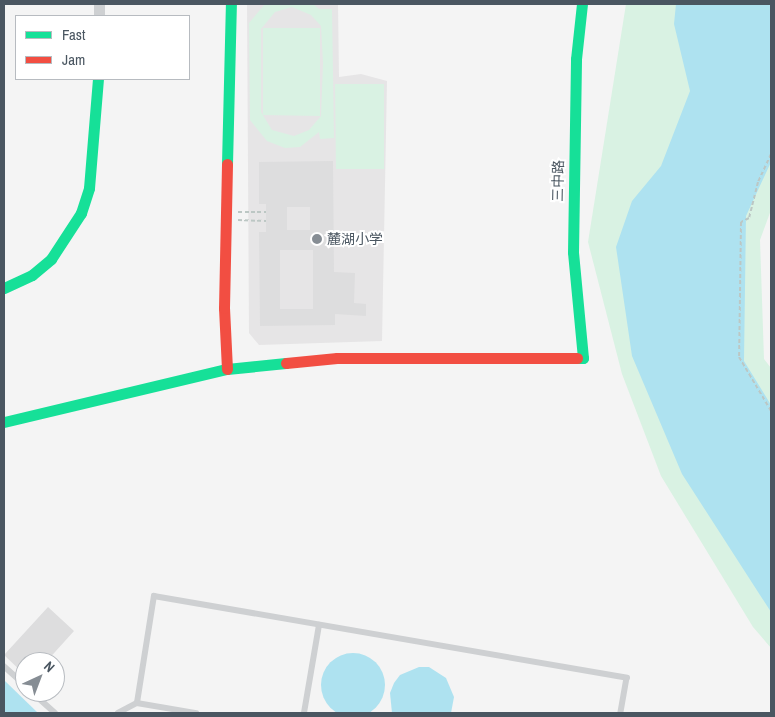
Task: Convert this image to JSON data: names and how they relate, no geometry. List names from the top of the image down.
{
  "streets": {
    "street": ["三中路"]
  },
  "places": ["麓湖小学"],
  "legend": ["Fast", "Jam"],
  "north": "top right"
}
